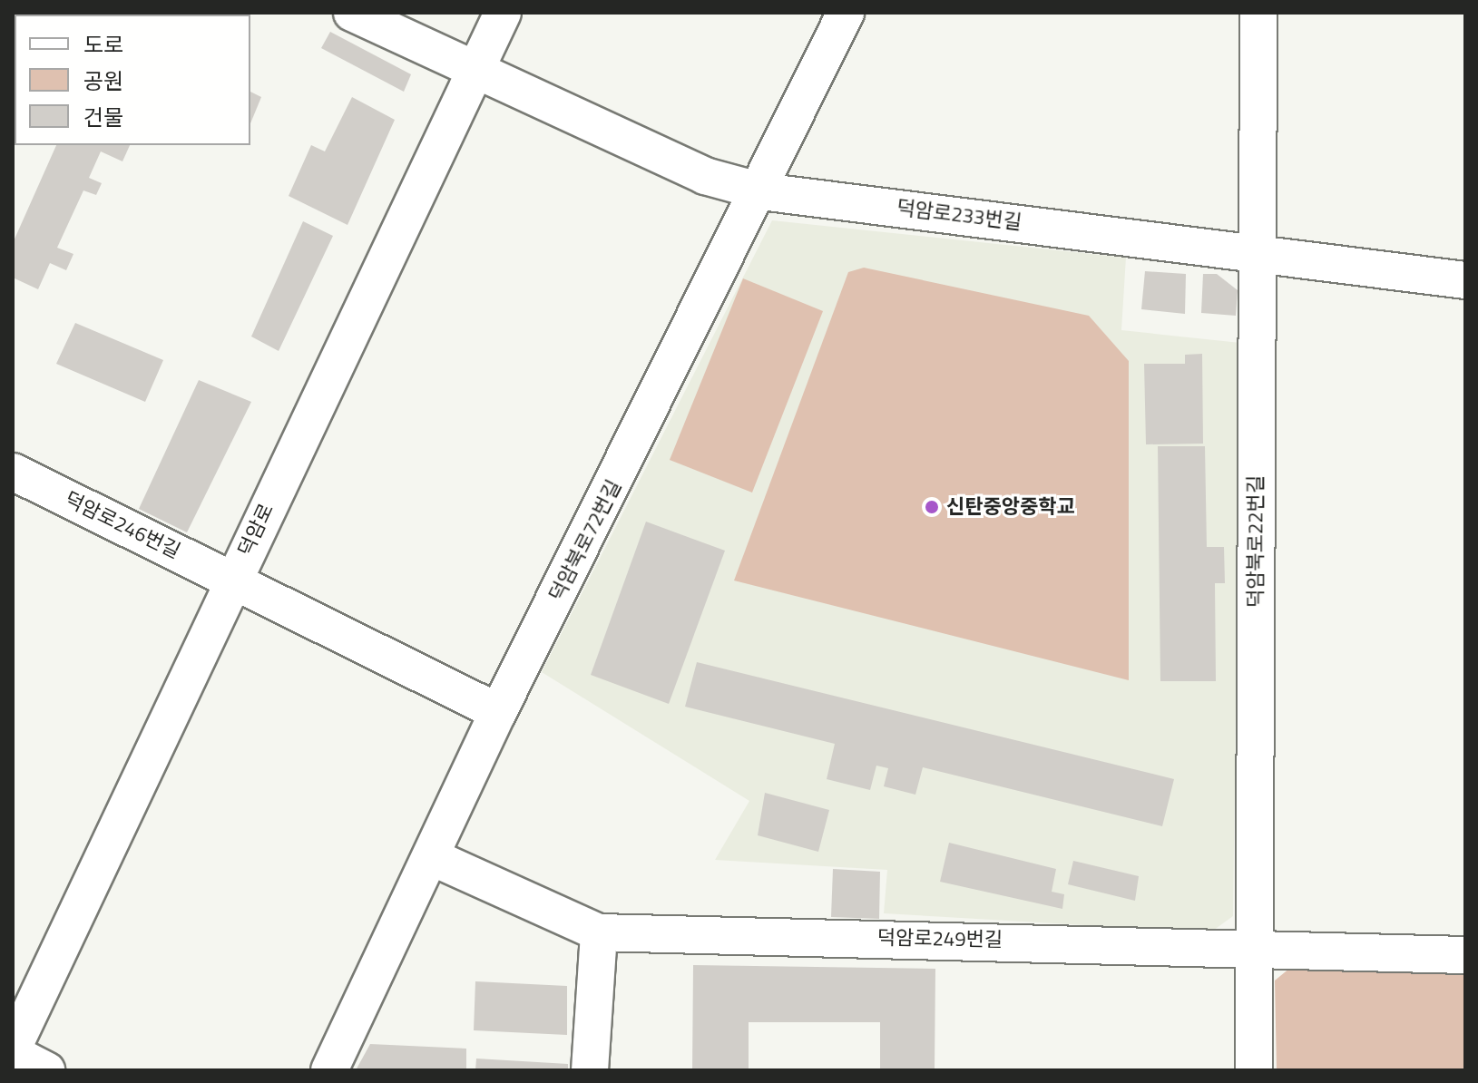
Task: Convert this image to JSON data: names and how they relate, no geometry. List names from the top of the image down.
{
  "streets": {
    "street": [
      "덕암로233번길",
      "덕암로246번길",
      "덕암로",
      "덕암북로72번길",
      "덕암북로22번길",
      "덕암로249번길"
    ]
  },
  "crossings": [
    ["덕암로233번길", "덕암로"],
    ["덕암로233번길", "덕암북로72번길"],
    ["덕암로233번길", "덕암북로22번길"],
    ["덕암로246번길", "덕암로"],
    ["덕암로246번길", "덕암북로72번길"],
    ["덕암북로72번길", "덕암로249번길"],
    ["덕암북로22번길", "덕암로249번길"]
  ],
  "places": ["신탄중앙중학교"],
  "legend": ["도로", "공원", "건물"]
}
